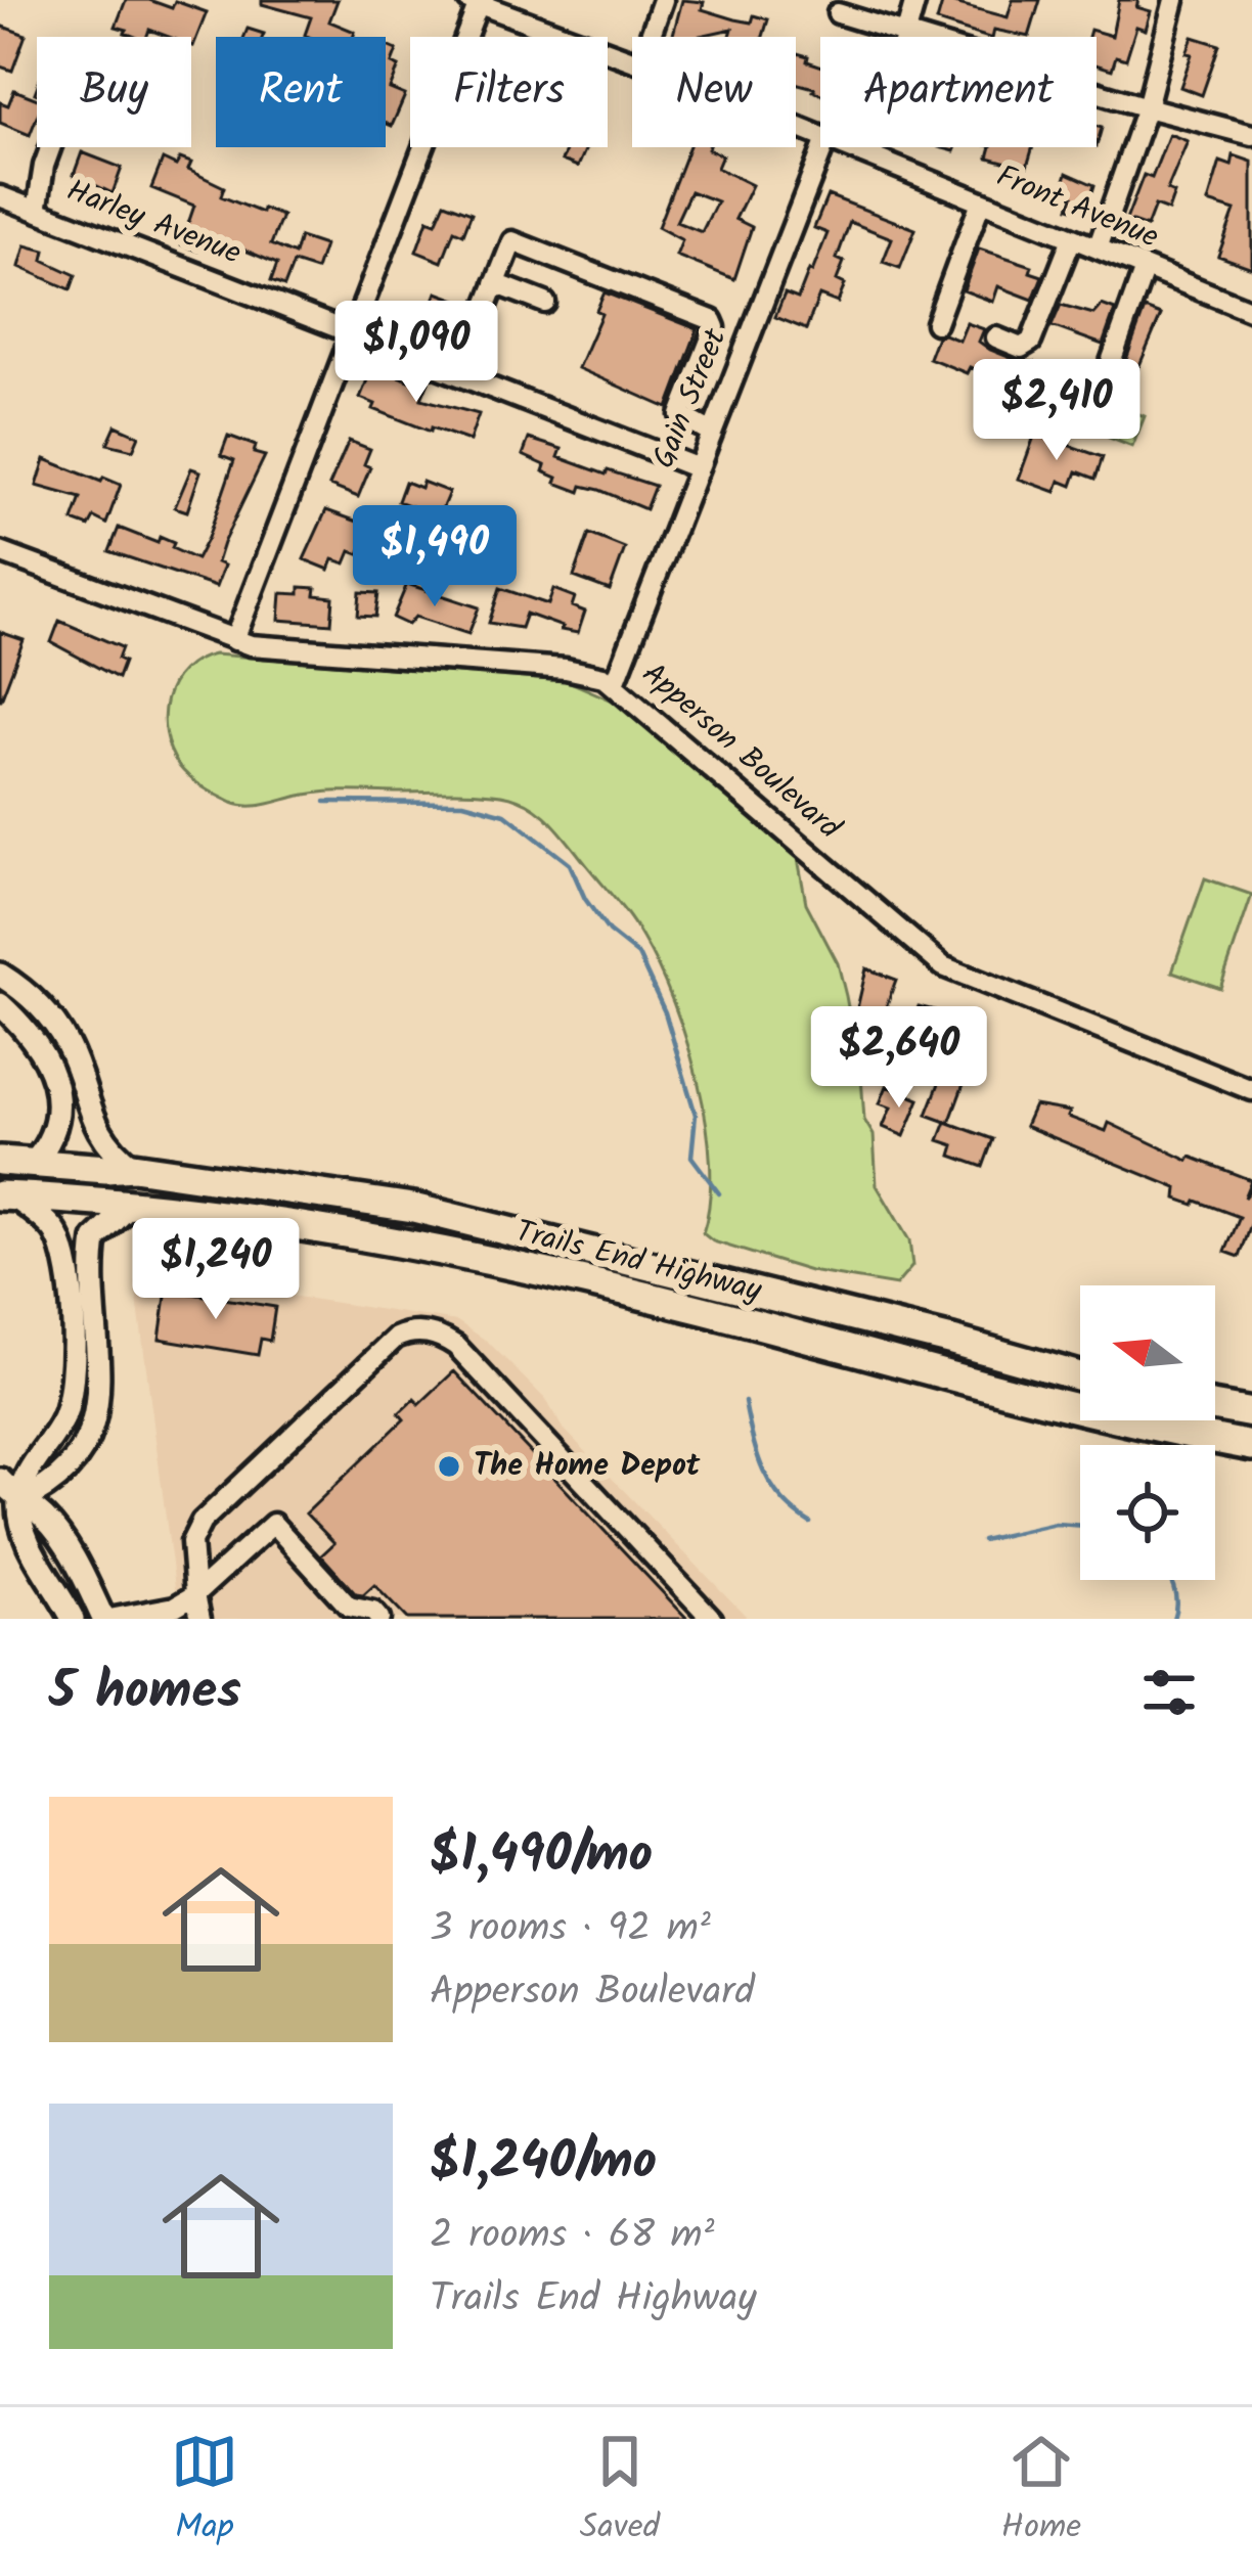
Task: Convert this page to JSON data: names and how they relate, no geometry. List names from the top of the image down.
{
  "streets": {
    "highway": ["Trails End Highway"],
    "street": [
      "Front Avenue",
      "Harley Avenue",
      "Gain Street",
      "Apperson Boulevard"
    ]
  },
  "crossings": [
    ["Harley Avenue", "Gain Street"],
    ["Gain Street", "Apperson Boulevard"]
  ],
  "places": ["The Home Depot"],
  "north": "left",
  "page": {
    "chip": [
      "Buy",
      "Rent",
      "Filters",
      "New",
      "Apartment"
    ],
    "price": [
      "$1,090",
      "$2,410",
      "$1,490",
      "$2,640",
      "$1,240"
    ],
    "heading": "5 homes",
    "list": [
      {
        "name": "$1,490/mo",
        "note": "3 rooms · 92 m² · Apperson Boulevard"
      },
      {
        "name": "$1,240/mo",
        "note": "2 rooms · 68 m² · Trails End Highway"
      }
    ],
    "tabs": ["Map", "Saved", "Home"]
  }
}
